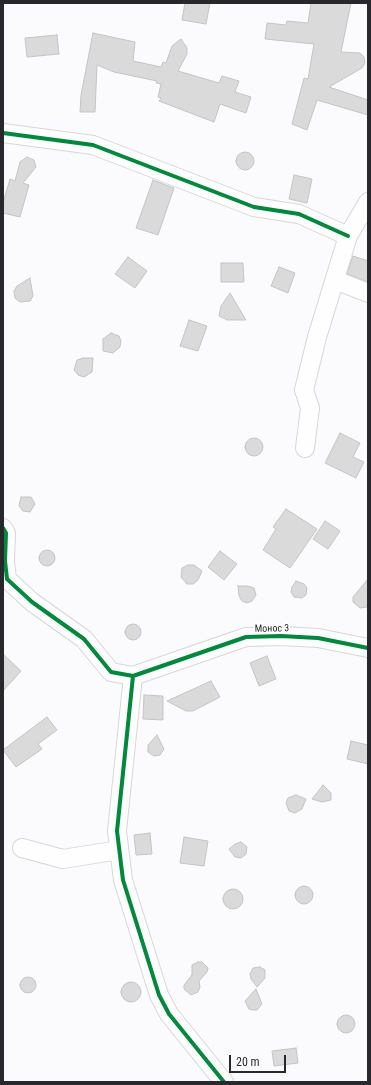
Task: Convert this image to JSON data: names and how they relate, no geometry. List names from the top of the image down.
{
  "streets": {
    "street": ["Монос 3"]
  },
  "scale_bar": "20 m"
}
